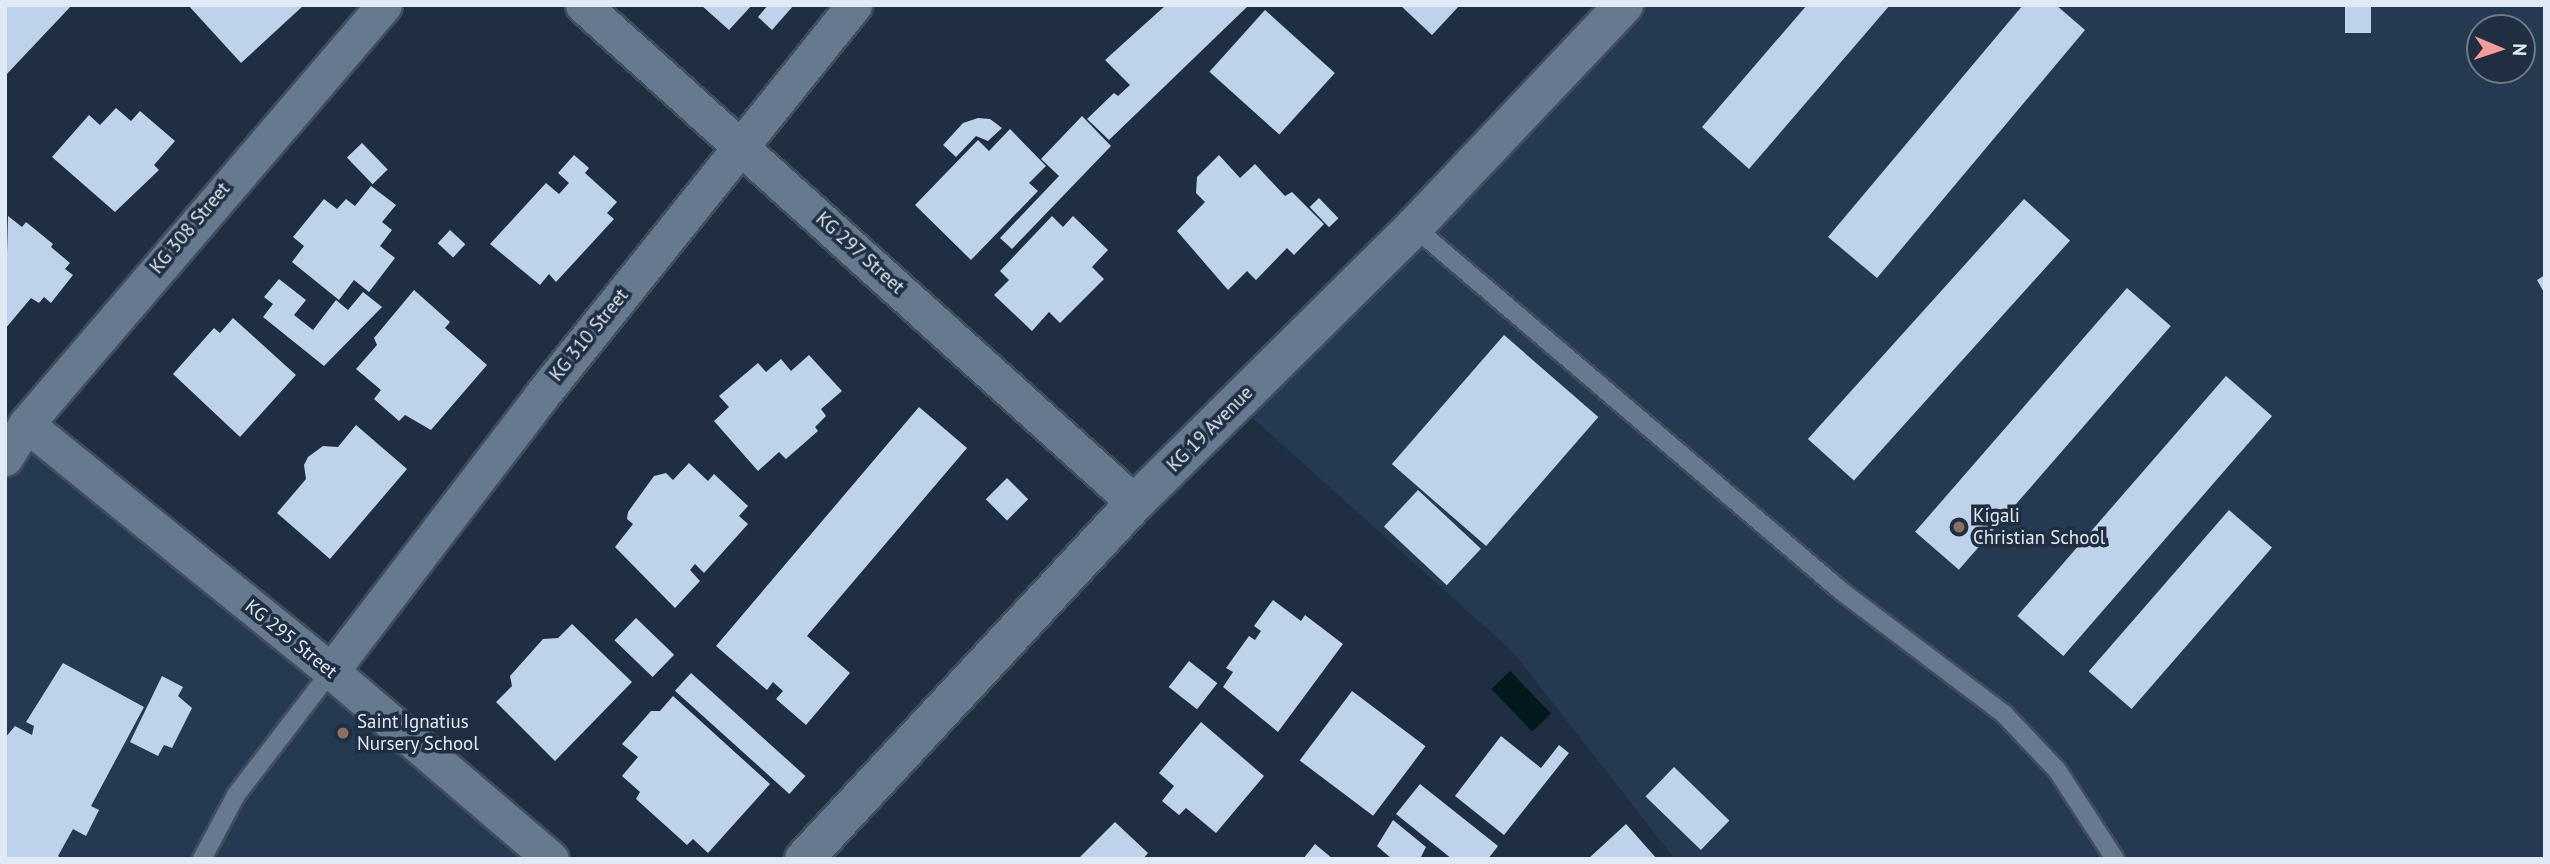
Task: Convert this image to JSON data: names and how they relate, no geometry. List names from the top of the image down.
{
  "streets": {
    "main road": ["KG 19 Avenue"],
    "street": [
      "KG 308 Street",
      "KG 297 Street",
      "KG 310 Street",
      "KG 295 Street"
    ]
  },
  "crossings": [
    ["KG 308 Street", "KG 295 Street"],
    ["KG 297 Street", "KG 310 Street"],
    ["KG 297 Street", "KG 19 Avenue"],
    ["KG 310 Street", "KG 295 Street"]
  ],
  "places": ["Kigali Christian School", "Saint Ignatius Nursery School"],
  "north": "right"
}
